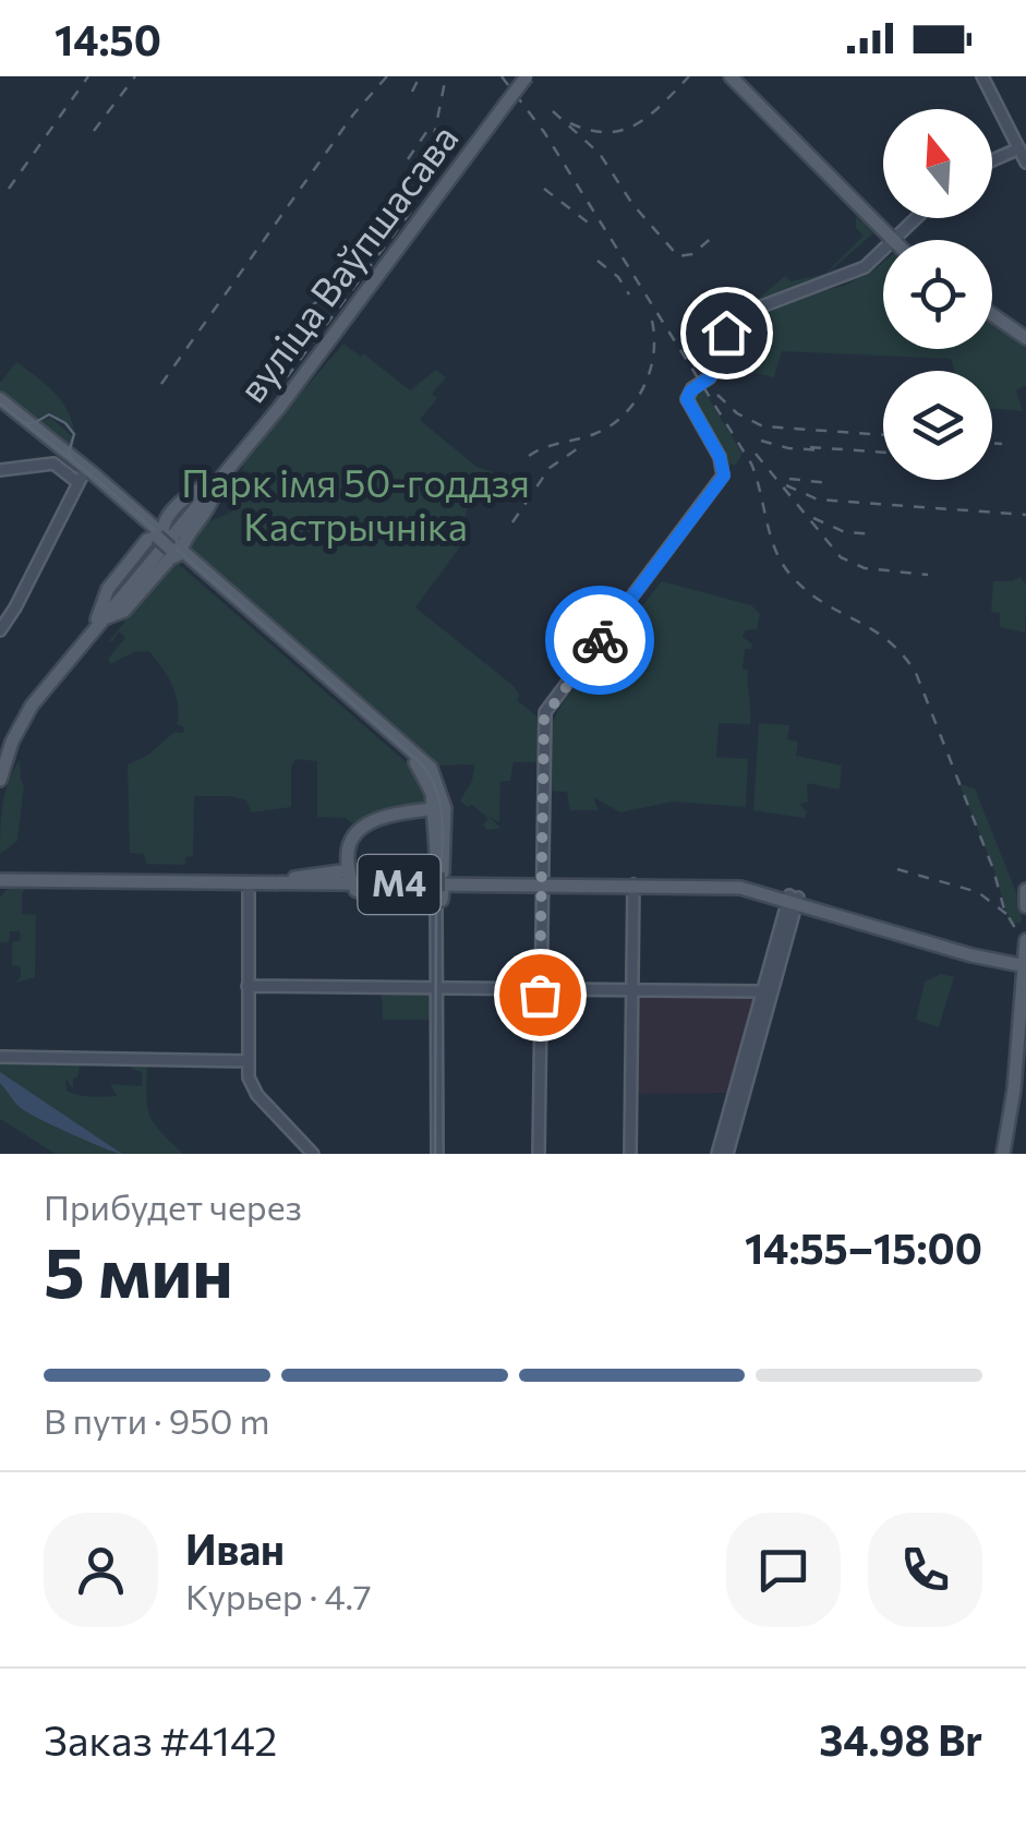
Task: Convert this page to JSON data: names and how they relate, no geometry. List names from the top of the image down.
{
  "streets": {
    "main road": ["вуліца Ваўпшасава", "М4"]
  },
  "parks": ["Парк імя 50-годдзя Кастрычніка"],
  "north": "top",
  "page": {
    "status": "14:50",
    "heading": ["5 мин", "Прибудет через", "14:55–15:00"],
    "panel": [
      "Иван",
      "Курьер · 4.7",
      "Заказ #4142",
      "34.98 Br"
    ],
    "bar": "В пути · 950 m"
  }
}
